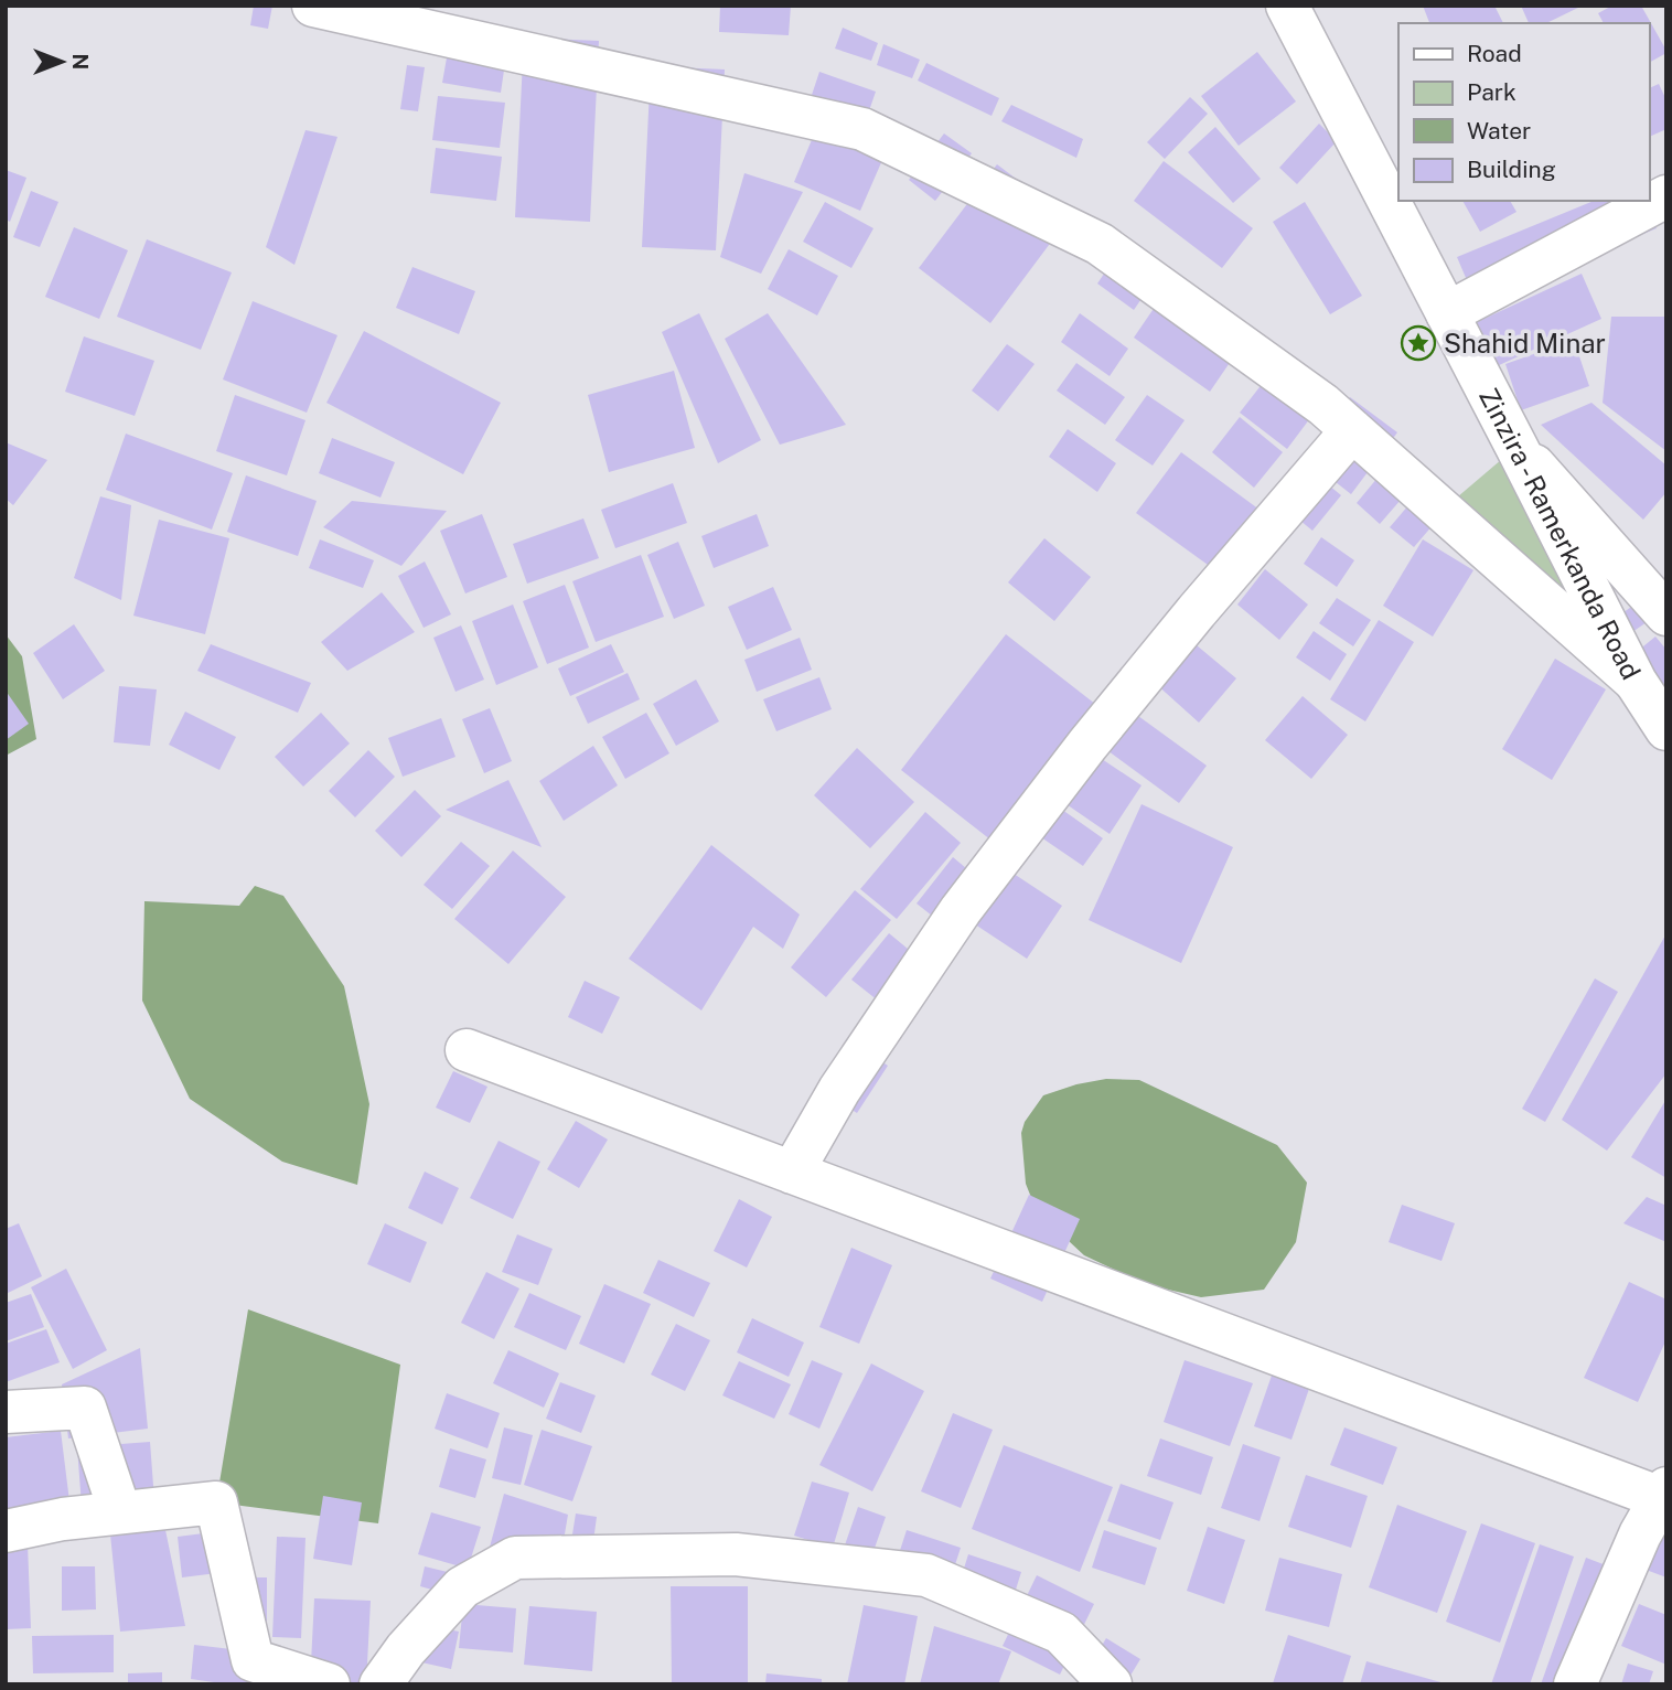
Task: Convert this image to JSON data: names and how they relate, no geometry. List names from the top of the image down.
{
  "streets": {
    "street": ["Zinzira - Ramerkanda Road"]
  },
  "places": {
    "place": ["Shahid Minar"]
  },
  "legend": [
    "Road",
    "Park",
    "Water",
    "Building"
  ],
  "north": "right"
}
